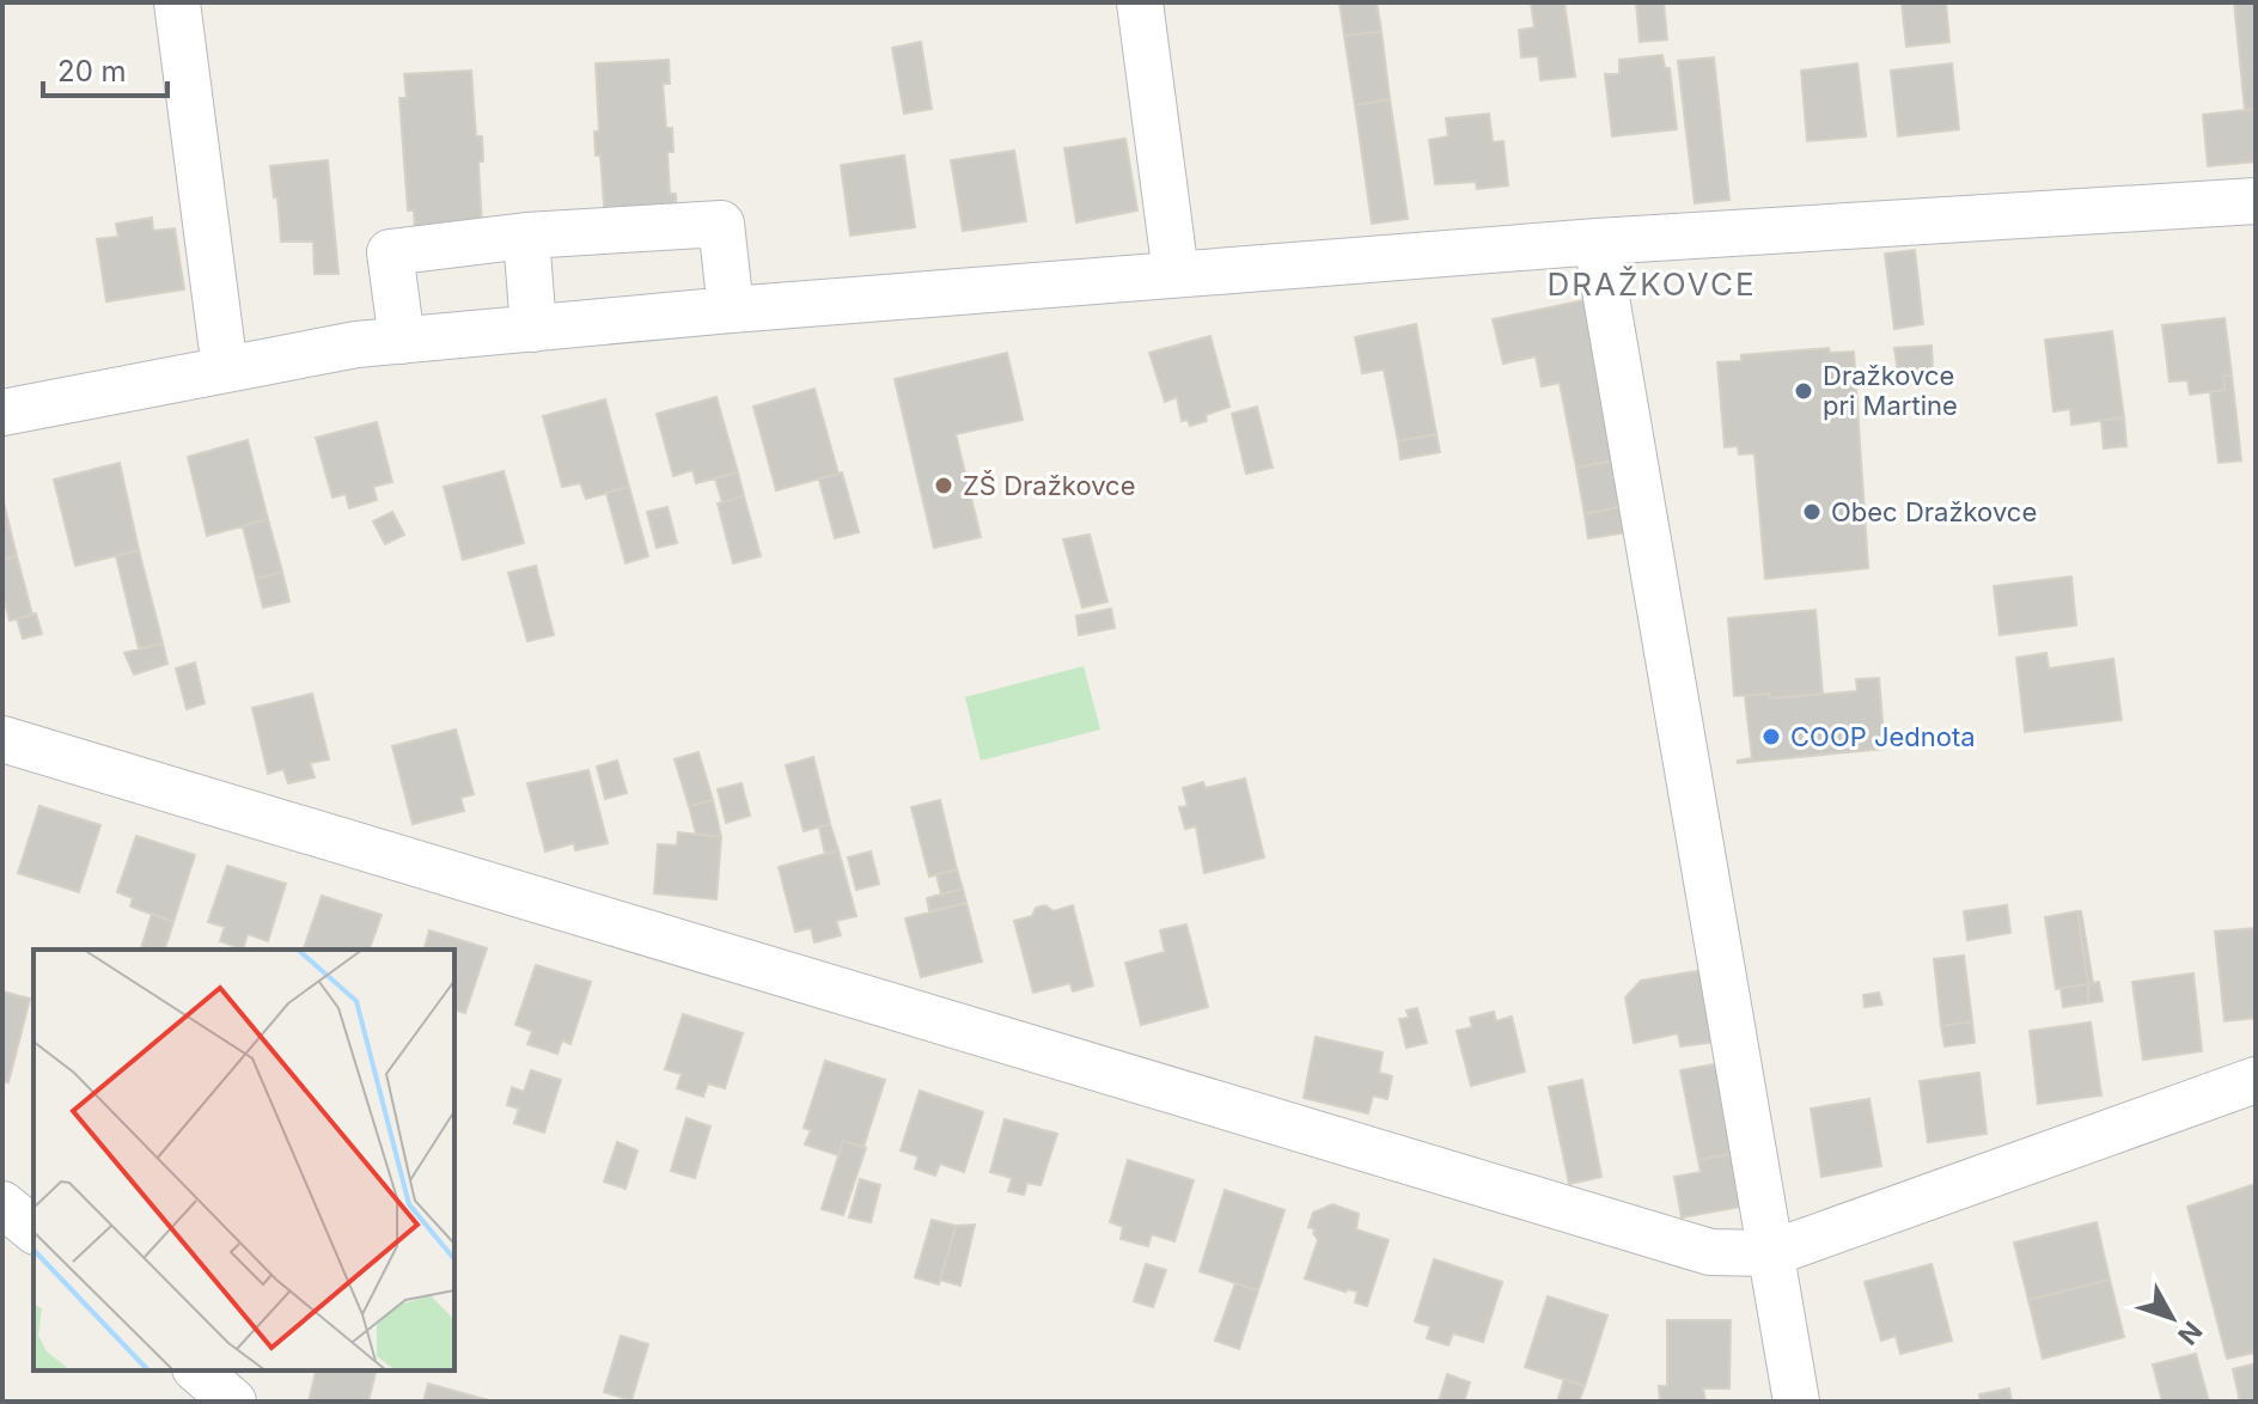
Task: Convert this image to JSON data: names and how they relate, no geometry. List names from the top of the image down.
{
  "districts": ["DRAŽKOVCE"],
  "places": [
    "Dražkovce pri Martine",
    "ZŠ Dražkovce",
    "Obec Dražkovce",
    "COOP Jednota"
  ],
  "scale_bar": "20 m",
  "north": "bottom right"
}
